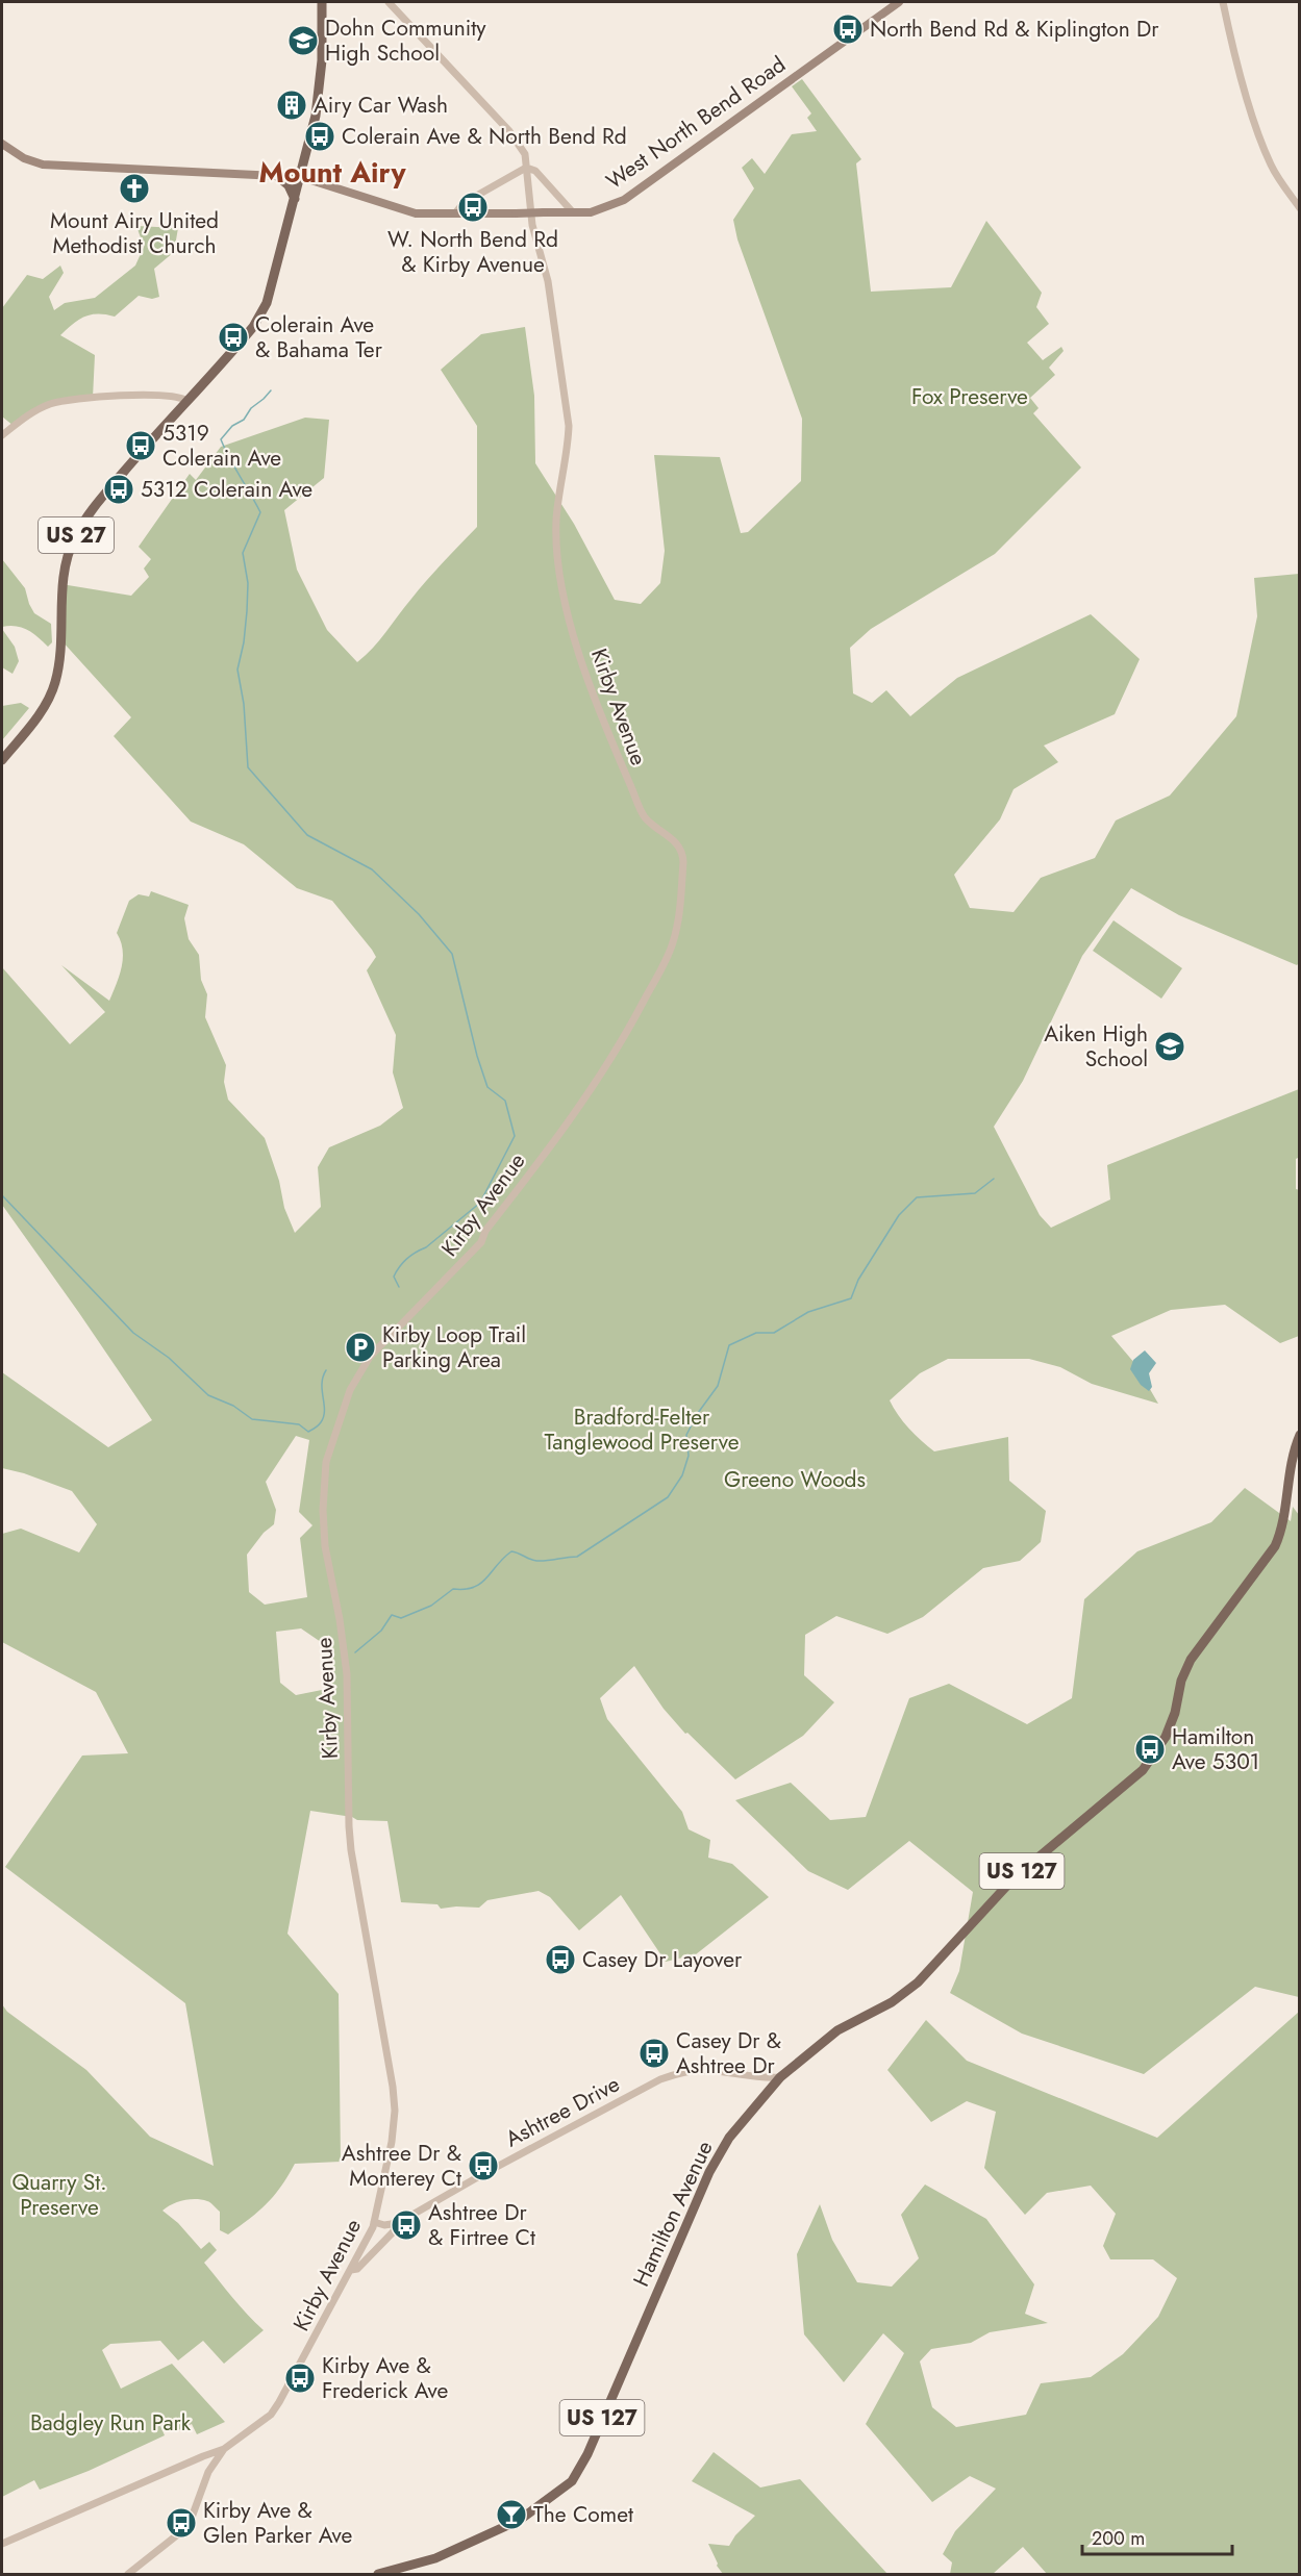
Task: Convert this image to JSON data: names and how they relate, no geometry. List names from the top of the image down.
{
  "streets": {
    "main road": [
      "West North Bend Road",
      "US 27",
      "US 127",
      "Hamilton Avenue"
    ],
    "street": ["Kirby Avenue", "Ashtree Drive"]
  },
  "crossings": [
    ["West North Bend Road", "US 27"],
    ["Ashtree Drive", "Hamilton Avenue"]
  ],
  "districts": ["Mount Airy"],
  "parks": [
    "Fox Preserve",
    "Bradford-Felter Tanglewood Preserve",
    "Greeno Woods",
    "Quarry St. Preserve",
    "Badgley Run Park"
  ],
  "places": {
    "bus stop": [
      "North Bend Rd & Kiplington Dr",
      "Colerain Ave & North Bend Rd",
      "W. North Bend Rd & Kirby Avenue",
      "Colerain Ave & Bahama Ter",
      "5319 Colerain Ave",
      "5312 Colerain Ave",
      "Hamilton Ave 5301",
      "Casey Dr Layover",
      "Casey Dr & Ashtree Dr",
      "Ashtree Dr & Monterey Ct",
      "Ashtree Dr & Firtree Ct",
      "Kirby Ave & Frederick Ave",
      "Kirby Ave & Glen Parker Ave"
    ],
    "school or university": ["Dohn Community High School", "Aiken High School"],
    "building": ["Airy Car Wash"],
    "church": ["Mount Airy United Methodist Church"],
    "parking": ["Kirby Loop Trail Parking Area"],
    "bar": ["The Comet"]
  },
  "scale_bar": "200 m"
}
